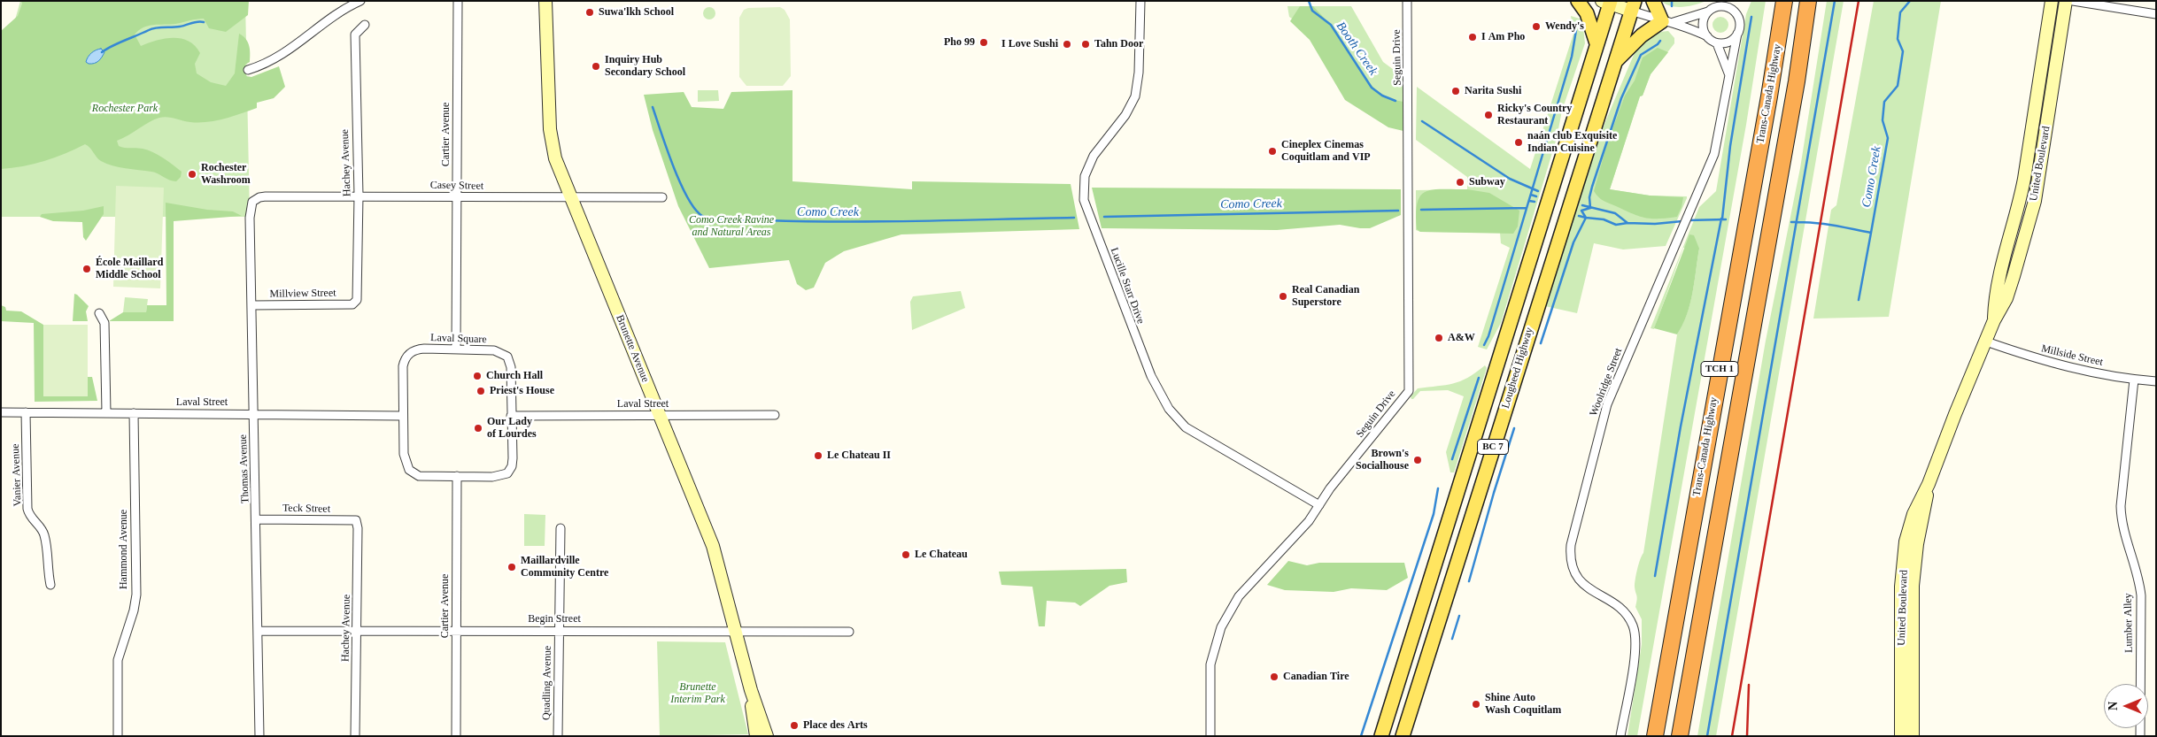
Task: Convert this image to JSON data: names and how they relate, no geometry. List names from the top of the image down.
{
  "streets": {
    "highway": ["Trans-Canada Highway", "TCH 1"],
    "main road": [
      "United Boulevard",
      "Brunette Avenue",
      "Lougheed Highway",
      "BC 7"
    ],
    "street": [
      "Seguin Drive",
      "Cartier Avenue",
      "Hachey Avenue",
      "Casey Street",
      "Lucille Starr Drive",
      "Millview Street",
      "Laval Square",
      "Millside Street",
      "Woolridge Street",
      "Laval Street",
      "Thomas Avenue",
      "Vanier Avenue",
      "Teck Street",
      "Hammond Avenue",
      "Begin Street",
      "Lumber Alley",
      "Quadling Avenue"
    ]
  },
  "crossings": [
    ["Seguin Drive", "Lucille Starr Drive"],
    ["Cartier Avenue", "Casey Street"],
    ["Cartier Avenue", "Laval Square"],
    ["Cartier Avenue", "Laval Street"],
    ["Cartier Avenue", "Begin Street"],
    ["Hachey Avenue", "Casey Street"],
    ["Hachey Avenue", "Millview Street"],
    ["Hachey Avenue", "Teck Street"],
    ["Hachey Avenue", "Begin Street"],
    ["United Boulevard", "Millside Street"],
    ["Casey Street", "Brunette Avenue"],
    ["Casey Street", "Thomas Avenue"],
    ["Millview Street", "Thomas Avenue"],
    ["Laval Square", "Laval Street"],
    ["Brunette Avenue", "Laval Street"],
    ["Brunette Avenue", "Begin Street"],
    ["Millside Street", "Lumber Alley"],
    ["Laval Street", "Thomas Avenue"],
    ["Laval Street", "Vanier Avenue"],
    ["Laval Street", "Hammond Avenue"],
    ["Thomas Avenue", "Teck Street"],
    ["Thomas Avenue", "Begin Street"],
    ["Begin Street", "Quadling Avenue"]
  ],
  "water": ["Booth Creek", "Como Creek"],
  "parks": ["Rochester Park", "Como Creek Ravine and Natural Areas", "Brunette Interim Park"],
  "places": [
    "Suwa'lkh School",
    "Wendy's",
    "I Am Pho",
    "Pho 99",
    "I Love Sushi",
    "Tahn Door",
    "Inquiry Hub Secondary School",
    "Narita Sushi",
    "Ricky's Country Restaurant",
    "naán club Exquisite Indian Cuisine",
    "Cineplex Cinemas Coquitlam and VIP",
    "Rochester Washroom",
    "Subway",
    "École Maillard Middle School",
    "Real Canadian Superstore",
    "A&W",
    "Church Hall",
    "Priest's House",
    "Our Lady of Lourdes",
    "Le Chateau II",
    "Brown's Socialhouse",
    "Le Chateau",
    "Maillardville Community Centre",
    "Canadian Tire",
    "Shine Auto Wash Coquitlam",
    "Place des Arts"
  ],
  "north": "left"
}
